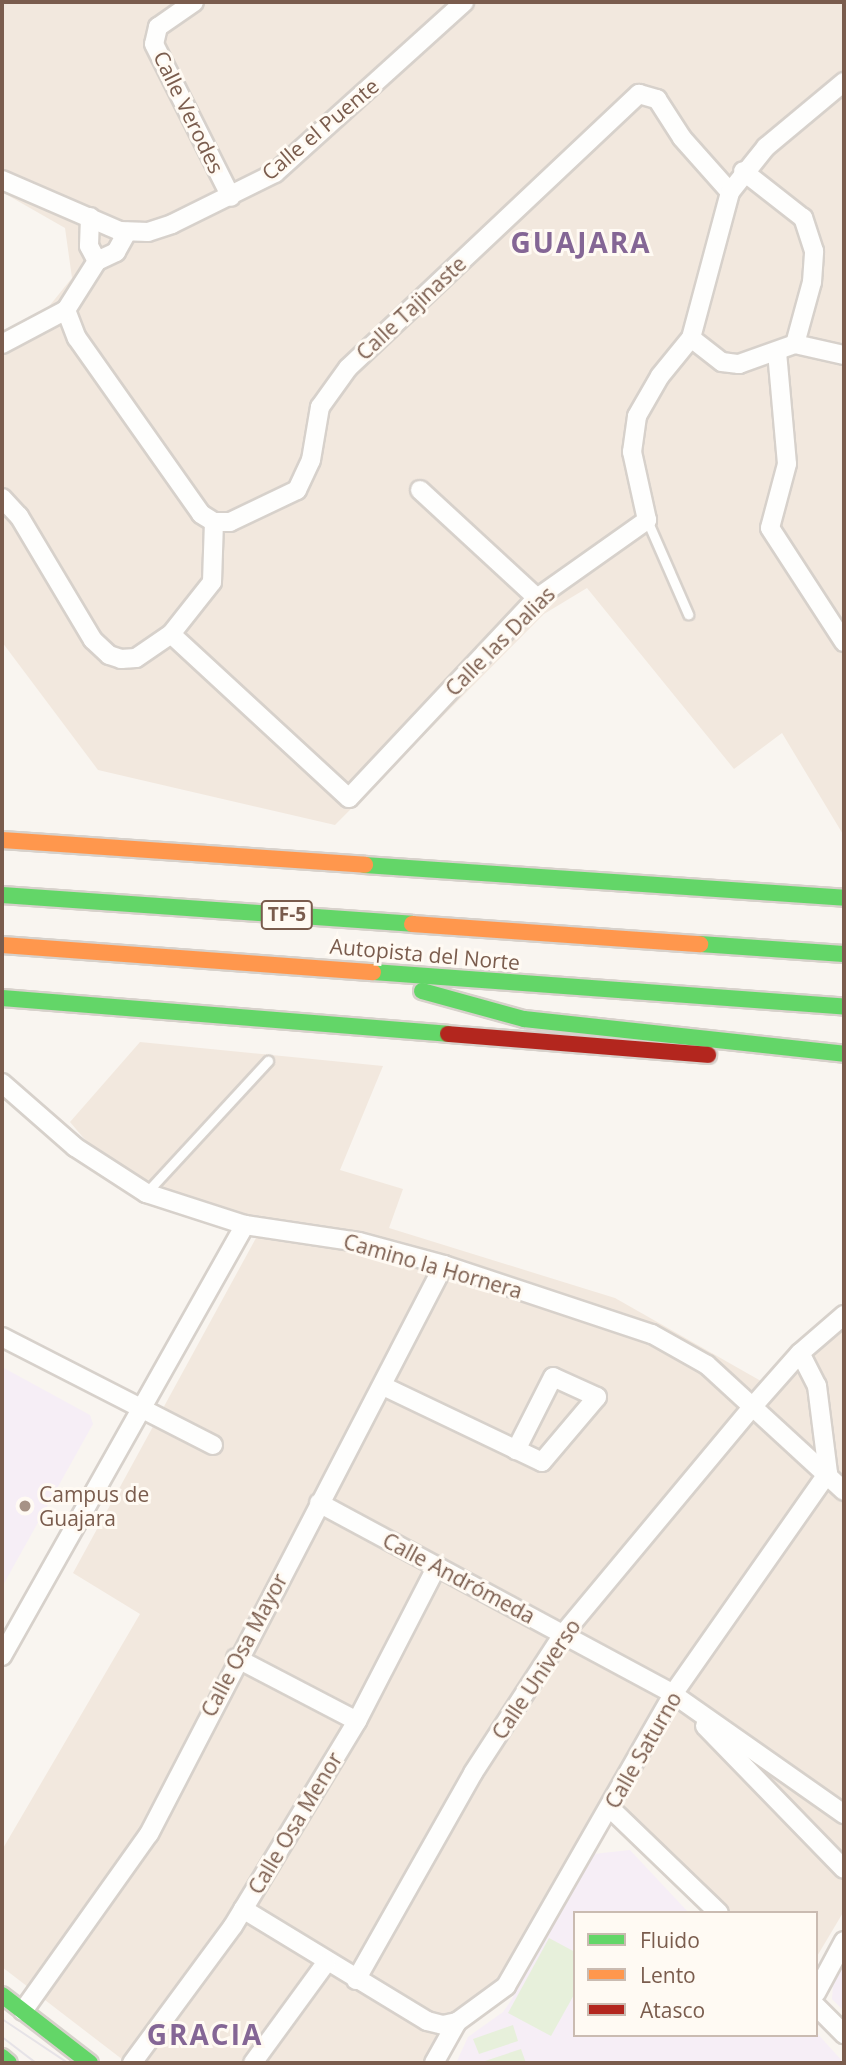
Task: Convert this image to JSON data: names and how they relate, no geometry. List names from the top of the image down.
{
  "streets": {
    "main road": ["TF-5", "Autopista del Norte"],
    "street": [
      "Calle Verodes",
      "Calle el Puente",
      "Calle Tajinaste",
      "Calle las Dalias",
      "Camino la Hornera",
      "Calle Andrómeda",
      "Calle Osa Mayor",
      "Calle Universo",
      "Calle Saturno",
      "Calle Osa Menor"
    ]
  },
  "crossings": [
    ["Calle Verodes", "Calle el Puente"],
    ["Camino la Hornera", "Calle Osa Mayor"],
    ["Camino la Hornera", "Calle Universo"],
    ["Camino la Hornera", "Calle Saturno"],
    ["Calle Andrómeda", "Calle Osa Mayor"],
    ["Calle Andrómeda", "Calle Universo"],
    ["Calle Andrómeda", "Calle Saturno"],
    ["Calle Andrómeda", "Calle Osa Menor"]
  ],
  "districts": ["GUAJARA", "GRACIA"],
  "places": ["Campus de Guajara"],
  "legend": ["Fluido", "Lento", "Atasco"]
}
